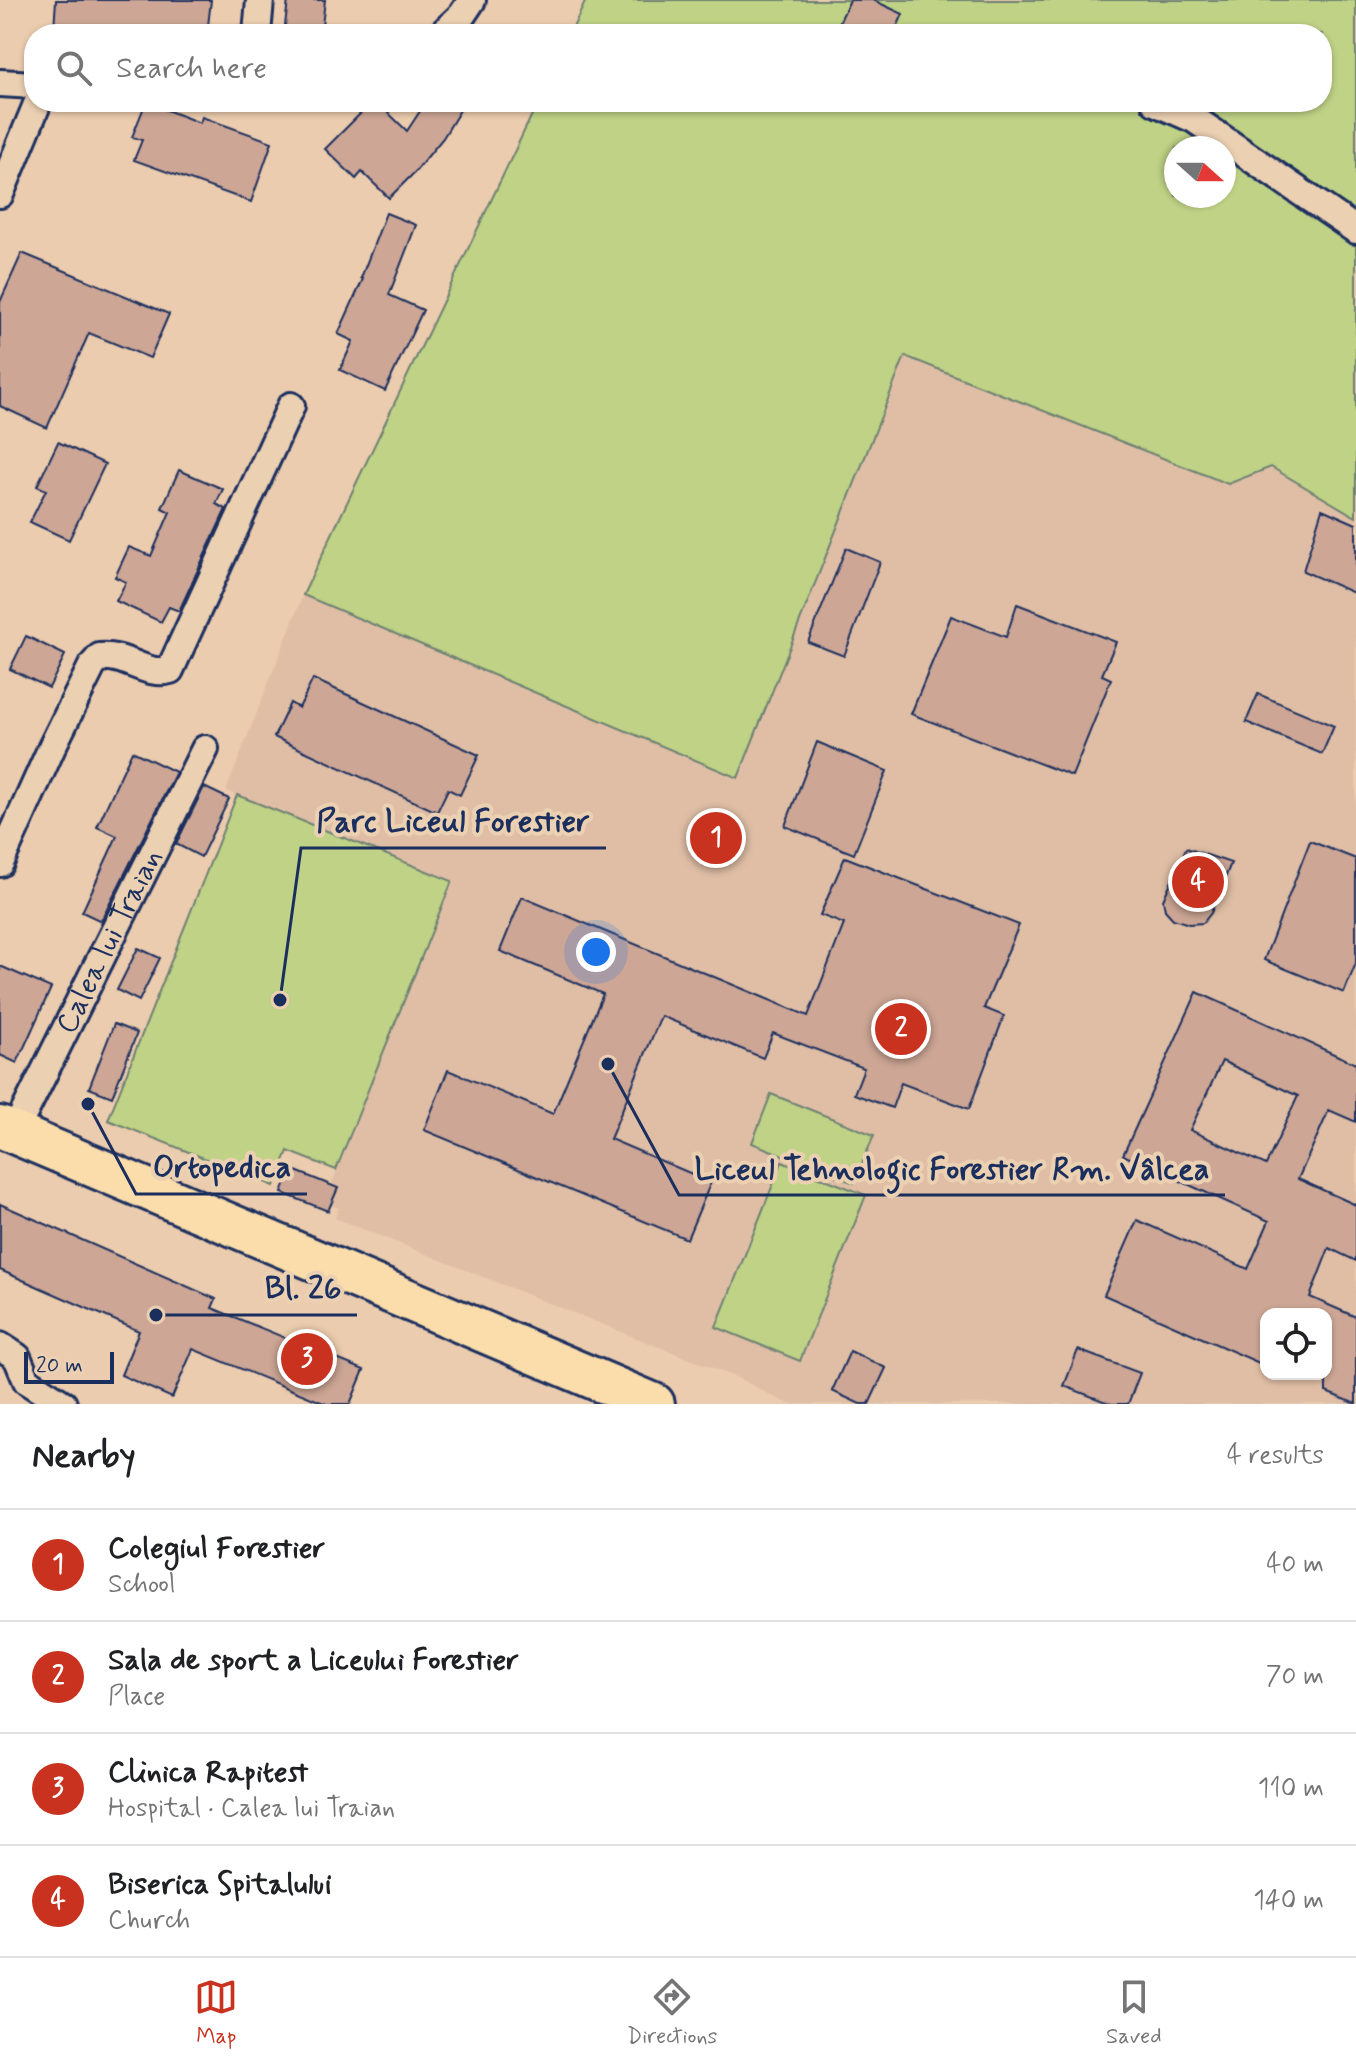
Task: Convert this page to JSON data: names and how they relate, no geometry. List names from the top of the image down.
{
  "streets": {
    "main road": ["Calea lui Traian"]
  },
  "places": [
    "Parc Liceul Forestier",
    "Liceul Tehnologic Forestier Rm. Vâlcea",
    "Ortopedica",
    "Bl. 26"
  ],
  "scale_bar": "20 m",
  "north": "right",
  "page": {
    "search": "Search here",
    "pins": [
      "1",
      "4",
      "2",
      "3"
    ],
    "scale": "20 m",
    "heading": ["Nearby", "4 results"],
    "list": [
      {
        "mark": "1",
        "name": "Colegiul Forestier",
        "note": "School",
        "value": "40 m"
      },
      {
        "mark": "2",
        "name": "Sala de sport a Liceului Forestier",
        "note": "Place",
        "value": "70 m"
      },
      {
        "mark": "3",
        "name": "Clinica Rapitest",
        "note": "Hospital · Calea lui Traian",
        "value": "110 m"
      },
      {
        "mark": "4",
        "name": "Biserica Spitalului",
        "note": "Church",
        "value": "140 m"
      }
    ],
    "nav": ["Map", "Directions", "Saved"]
  }
}
